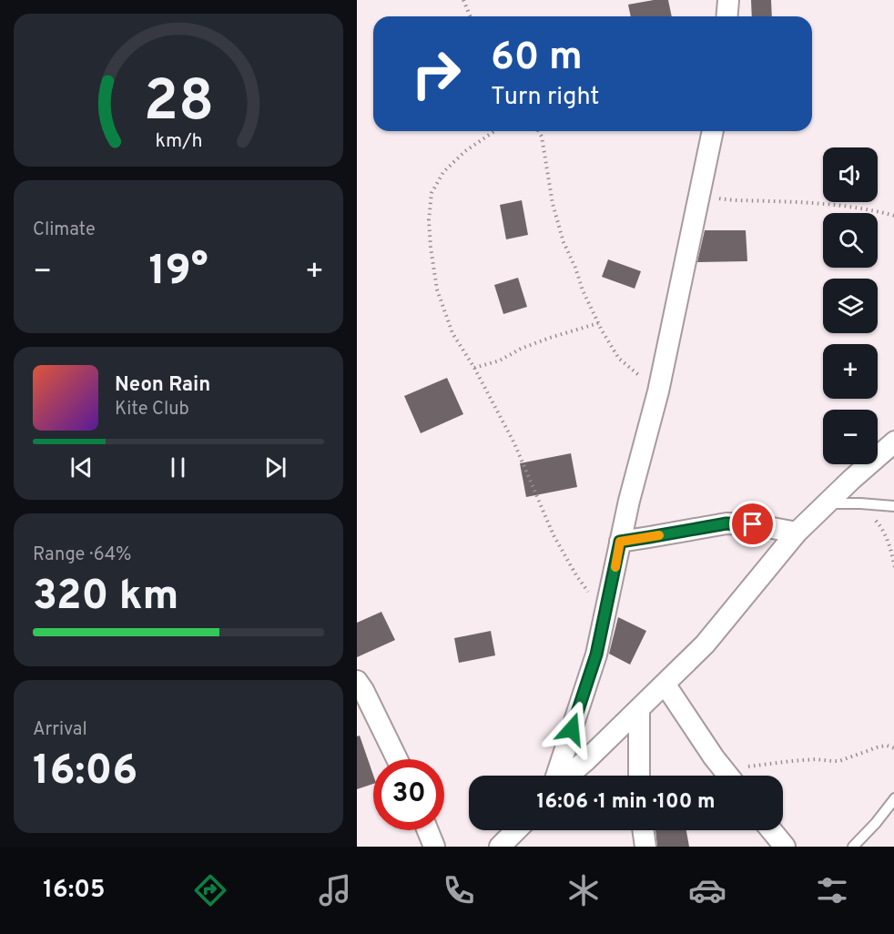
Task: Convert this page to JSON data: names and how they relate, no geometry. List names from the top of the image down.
{
  "page": {
    "turn": ["60 m", "Turn right"],
    "map_buttons": ["+", "−"],
    "tile": [
      "Climate",
      ["Range · 64%", "320 km"],
      ["Arrival", "16:06"]
    ],
    "heat": ["−", "19°", "+"],
    "song": ["Neon Rain", "Kite Club"],
    "limit": "30",
    "trip": "16:06 · 1 min · 100 m",
    "tabs": "16:05",
    "gauge": ["28", "km/h"]
  }
}
